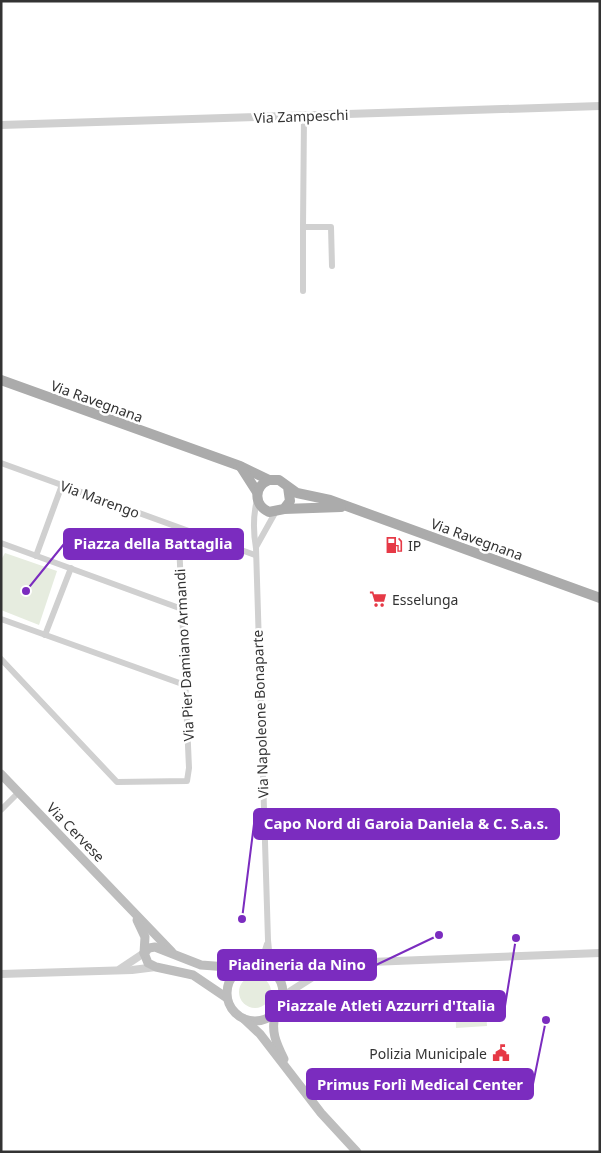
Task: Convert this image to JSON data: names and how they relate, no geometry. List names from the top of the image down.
{
  "streets": {
    "main road": ["Via Ravegnana", "Via Cervese"],
    "street": [
      "Via Zampeschi",
      "Via Marengo",
      "Via Pier Damiano Armandi",
      "Via Napoleone Bonaparte"
    ]
  },
  "crossings": [
    ["Via Ravegnana", "Via Napoleone Bonaparte"],
    ["Via Marengo", "Via Pier Damiano Armandi"],
    ["Via Marengo", "Via Napoleone Bonaparte"],
    ["Via Napoleone Bonaparte", "Via Cervese"]
  ],
  "places": {
    "fuel station": ["IP"],
    "other": [
      "Piazza della Battaglia",
      "Capo Nord di Garoia Daniela & C. S.a.s.",
      "Piadineria da Nino",
      "Piazzale Atleti Azzurri d'Italia",
      "Primus Forlì Medical Center"
    ],
    "supermarket": ["Esselunga"],
    "public building": ["Polizia Municipale"]
  }
}
